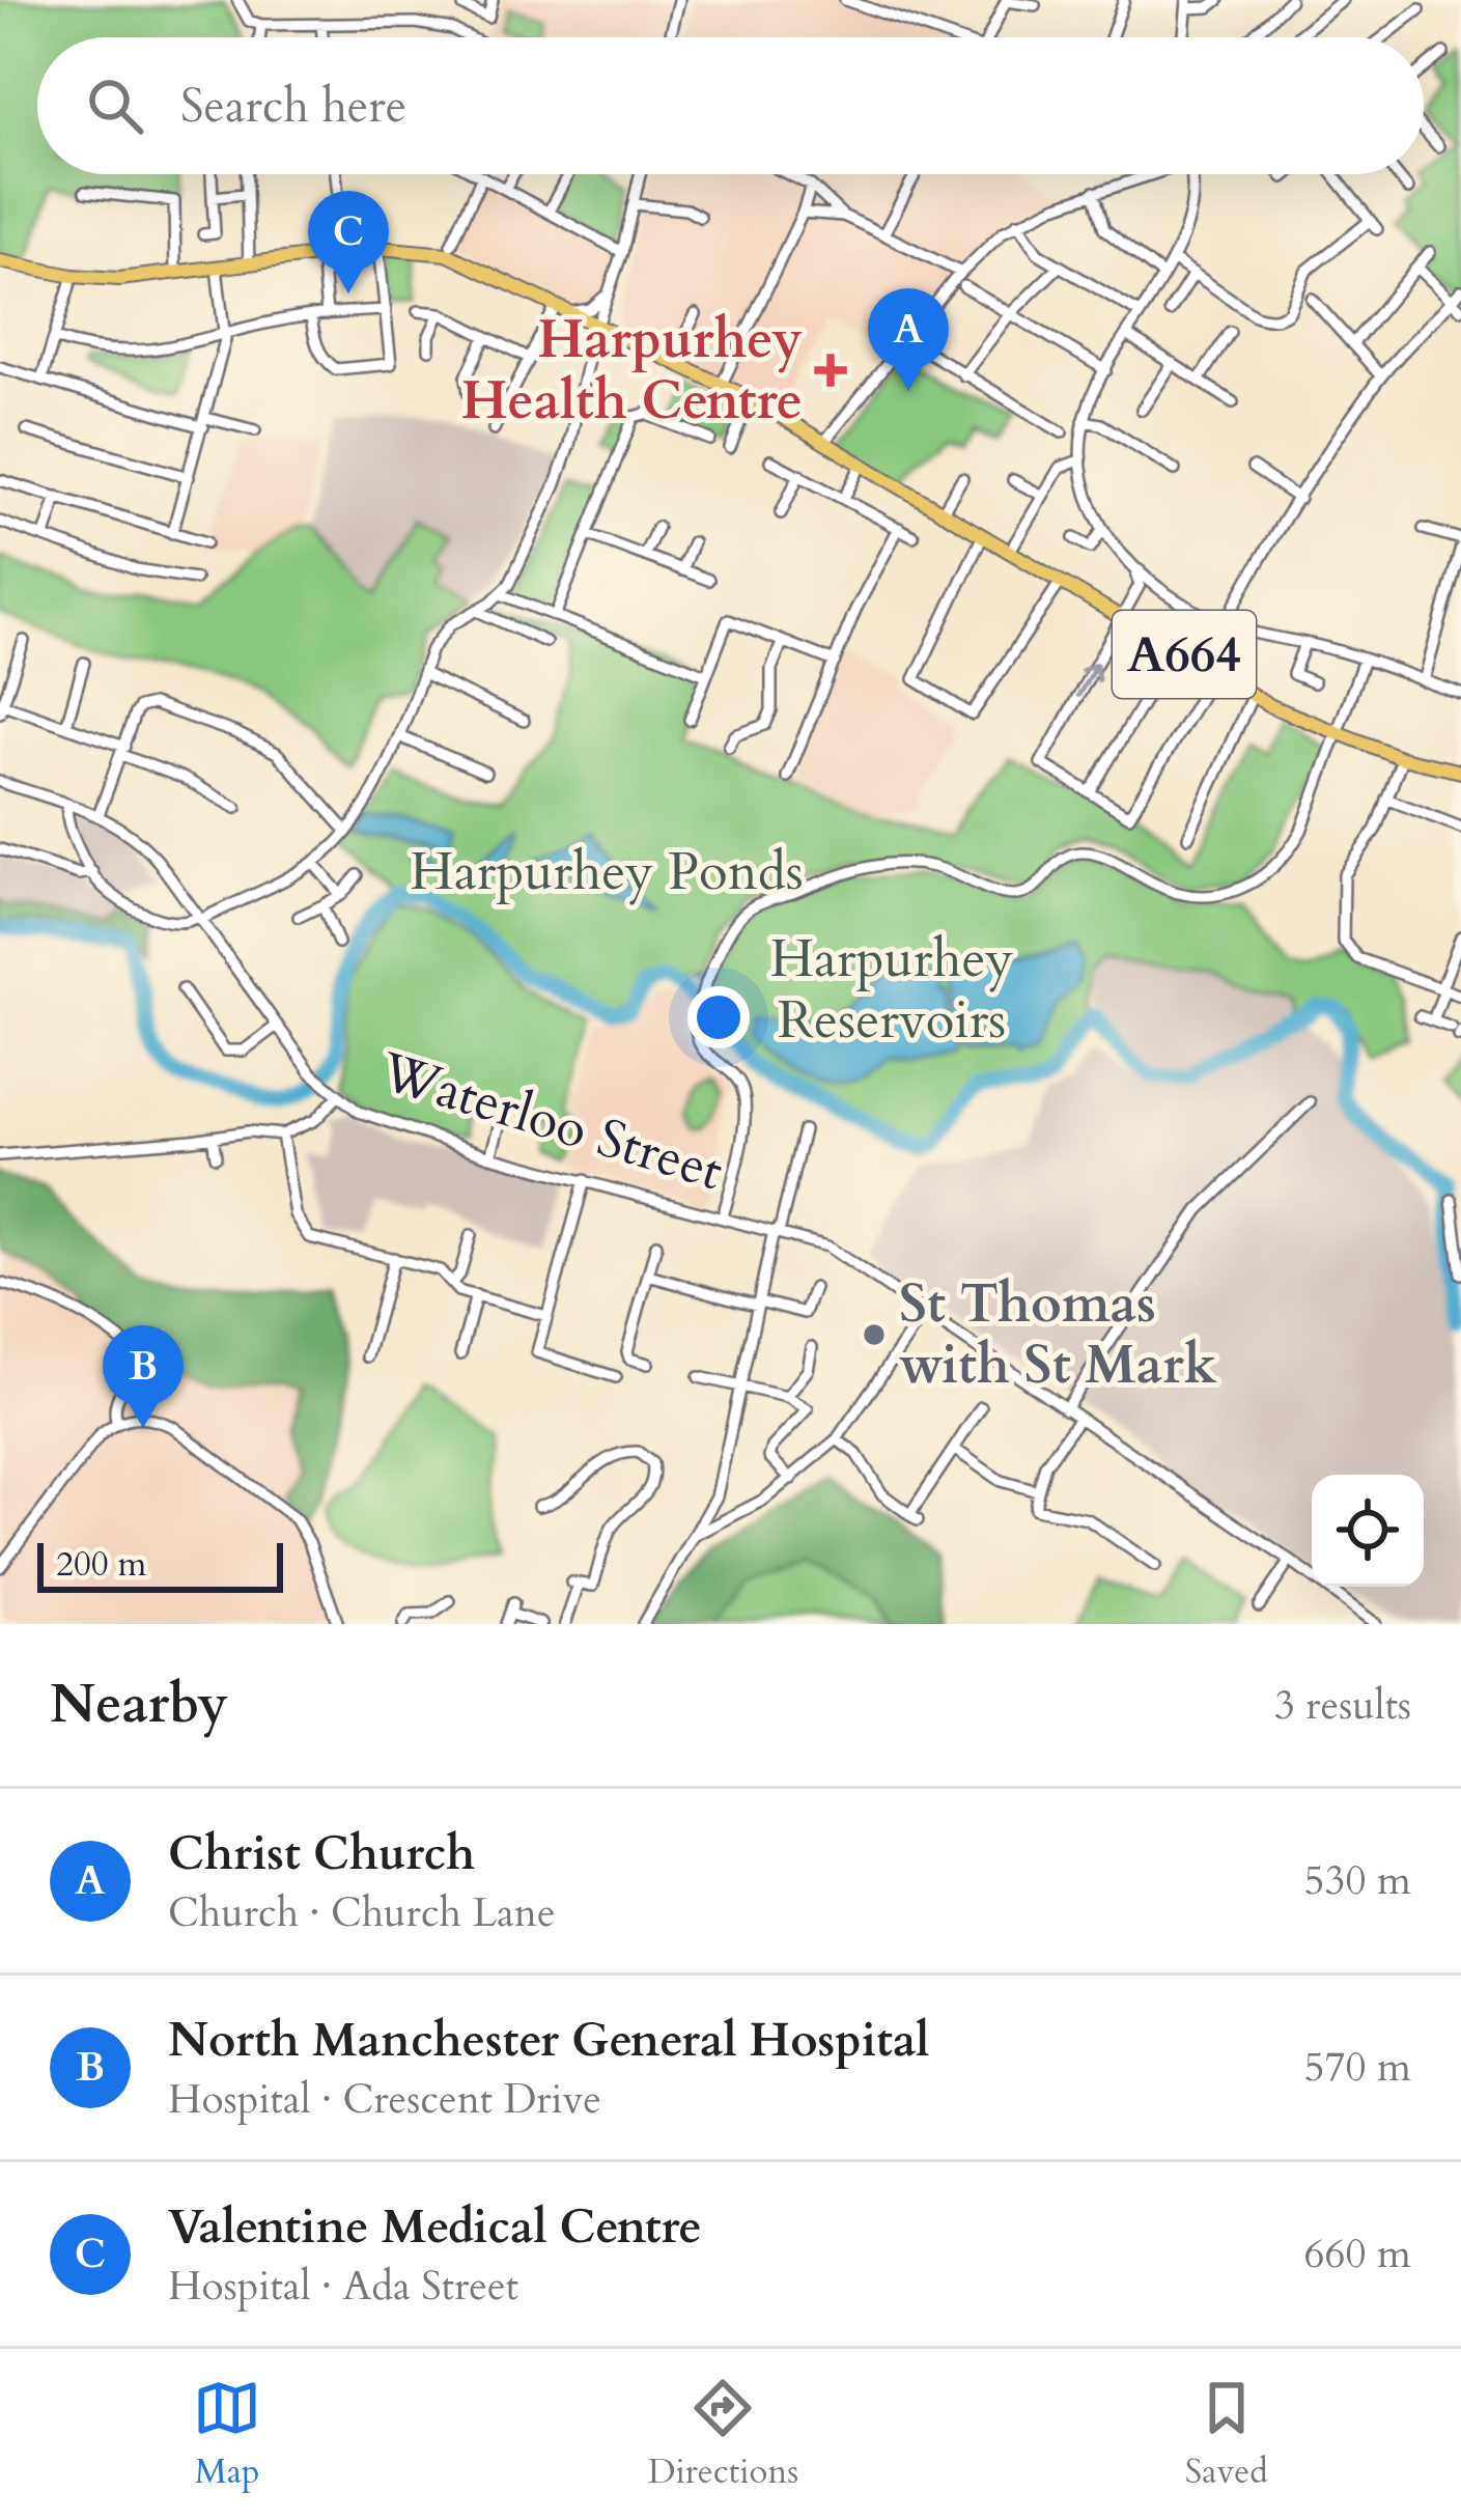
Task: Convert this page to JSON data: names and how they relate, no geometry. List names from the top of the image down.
{
  "streets": {
    "main road": ["A664"],
    "street": ["Waterloo Street"]
  },
  "parks": ["Harpurhey Ponds", "Harpurhey Reservoirs"],
  "places": {
    "health": ["Harpurhey Health Centre"],
    "other": ["St Thomas with St Mark"]
  },
  "scale_bar": "200 m",
  "page": {
    "search": "Search here",
    "pins": ["C", "A", "B"],
    "scale": "200 m",
    "heading": ["Nearby", "3 results"],
    "list": [
      {
        "mark": "A",
        "name": "Christ Church",
        "note": "Church · Church Lane",
        "value": "530 m"
      },
      {
        "mark": "B",
        "name": "North Manchester General Hospital",
        "note": "Hospital · Crescent Drive",
        "value": "570 m"
      },
      {
        "mark": "C",
        "name": "Valentine Medical Centre",
        "note": "Hospital · Ada Street",
        "value": "660 m"
      }
    ],
    "nav": ["Map", "Directions", "Saved"]
  }
}
